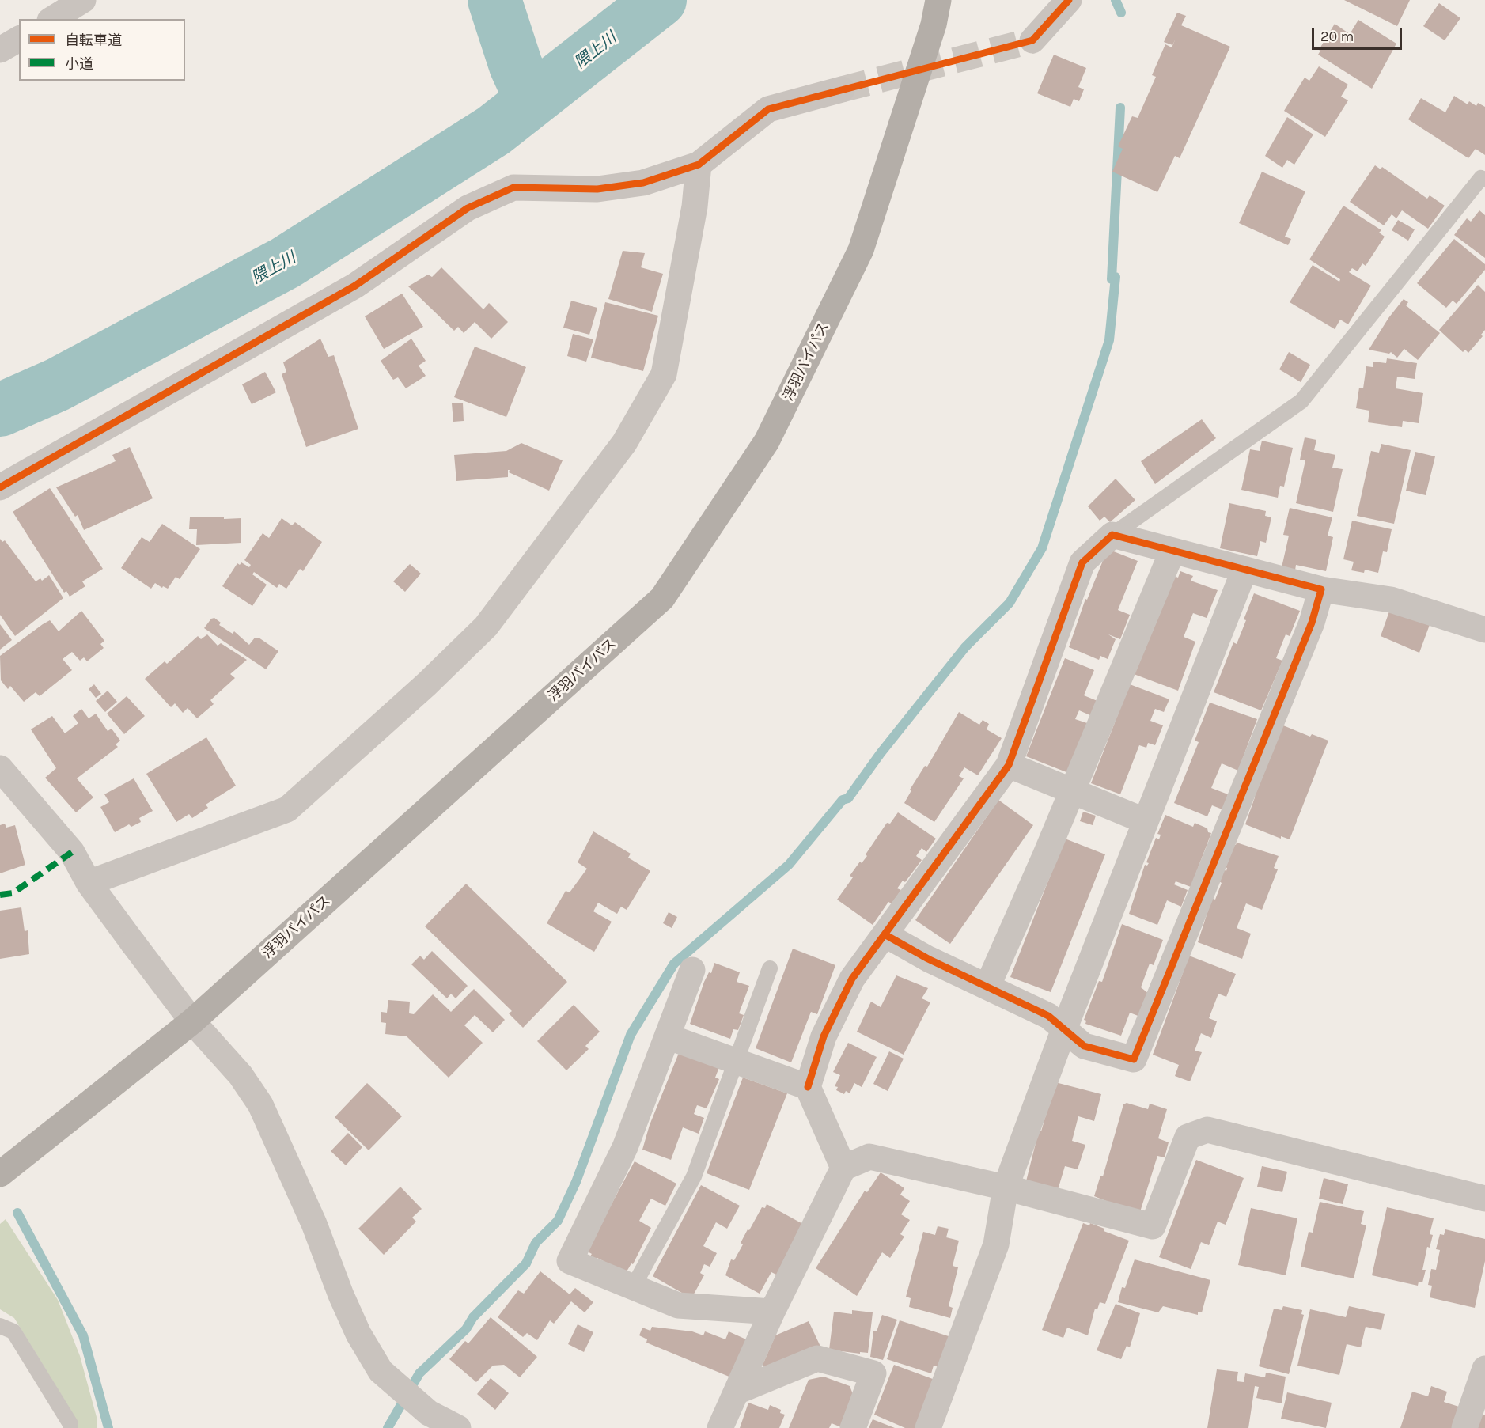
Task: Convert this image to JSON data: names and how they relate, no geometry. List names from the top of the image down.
{
  "streets": {
    "highway": ["浮羽バイパス"]
  },
  "water": ["隈上川"],
  "legend": ["自転車道", "小道"],
  "scale_bar": "20 m"
}
